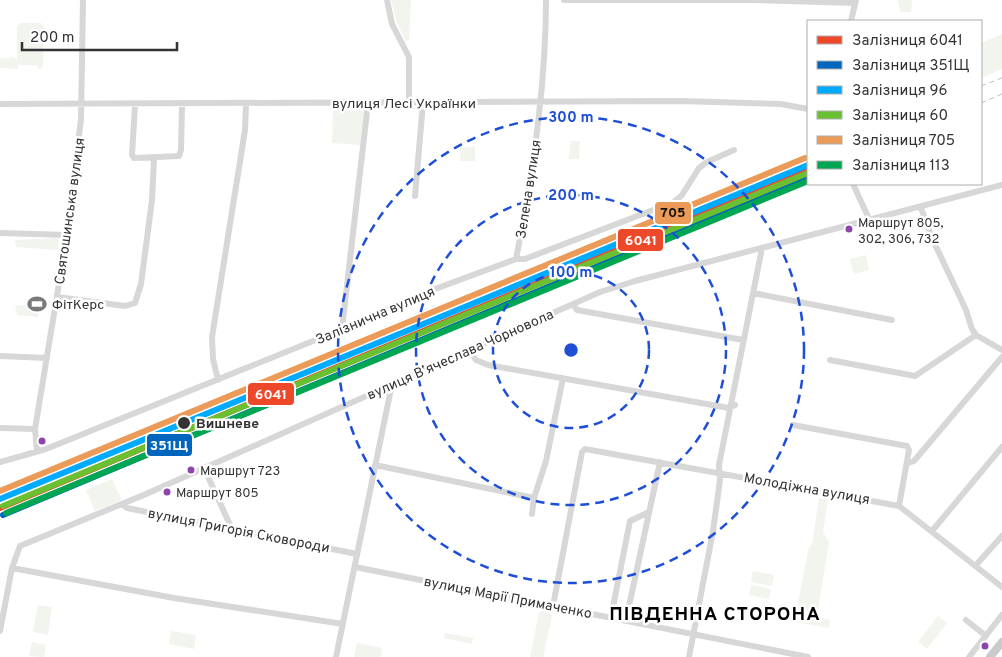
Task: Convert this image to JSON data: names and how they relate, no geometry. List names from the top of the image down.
{
  "streets": {
    "street": [
      "вулиця Лесі Українки",
      "Зелена вулиця",
      "Святошинська вулиця",
      "Залізнична вулиця",
      "вулиця Вʼячеслава Чорновола",
      "Молодіжна вулиця",
      "вулиця Григорія Сковороди",
      "вулиця Марії Примаченко"
    ]
  },
  "crossings": [
    ["вулиця Лесі Українки", "Зелена вулиця"],
    ["вулиця Лесі Українки", "Святошинська вулиця"],
    ["Зелена вулиця", "Залізнична вулиця"],
    ["Святошинська вулиця", "Залізнична вулиця"],
    ["вулиця Вʼячеслава Чорновола", "вулиця Григорія Сковороди"],
    ["Молодіжна вулиця", "вулиця Марії Примаченко"]
  ],
  "districts": ["ПІВДЕННА СТОРОНА"],
  "places": {
    "other": [
      "Маршрут 805, 302, 306, 732",
      "Вишневе",
      "Маршрут 723",
      "Маршрут 805"
    ],
    "sports": ["ФітКерс"]
  },
  "lines": [
    "rail line 705",
    "rail line 96",
    "rail line 6041",
    "rail line 60",
    "rail line 351Щ",
    "rail line 113"
  ],
  "legend": [
    "Залізниця 6041",
    "Залізниця 351Щ",
    "Залізниця 96",
    "Залізниця 60",
    "Залізниця 705",
    "Залізниця 113"
  ],
  "scale_bar": "200 m",
  "rings": ["300 m", "200 m", "100 m"]
}
